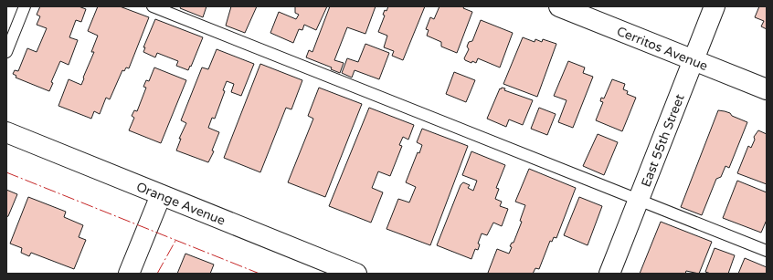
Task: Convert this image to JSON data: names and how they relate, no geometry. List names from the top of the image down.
{
  "streets": {
    "street": ["Cerritos Avenue", "East 55th Street", "Orange Avenue"]
  },
  "crossings": [
    ["Cerritos Avenue", "East 55th Street"]
  ]
}
